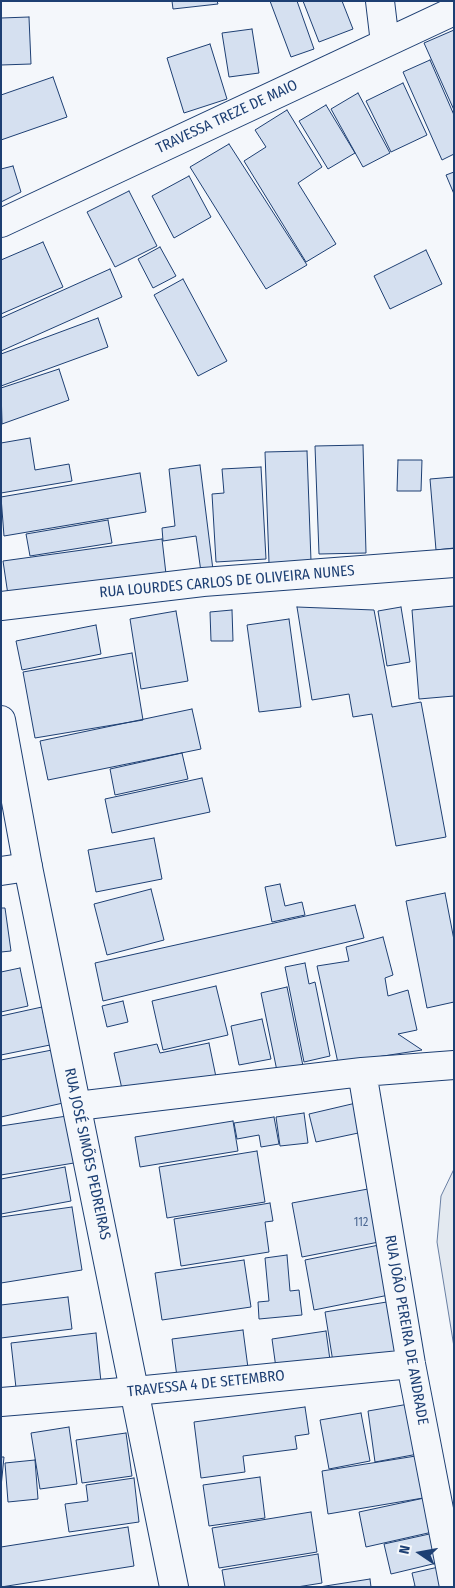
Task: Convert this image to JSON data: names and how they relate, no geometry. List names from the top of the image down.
{
  "streets": {
    "street": [
      "TRAVESSA TREZE DE MAIO",
      "RUA LOURDES CARLOS DE OLIVEIRA NUNES",
      "RUA JOSÉ SIMÕES PEDREIRAS",
      "RUA JOÃO PEREIRA DE ANDRADE",
      "TRAVESSA 4 DE SETEMBRO"
    ]
  },
  "crossings": [
    ["RUA JOSÉ SIMÕES PEDREIRAS", "TRAVESSA 4 DE SETEMBRO"],
    ["RUA JOÃO PEREIRA DE ANDRADE", "TRAVESSA 4 DE SETEMBRO"]
  ],
  "house_numbers": ["112"],
  "north": "left"
}
